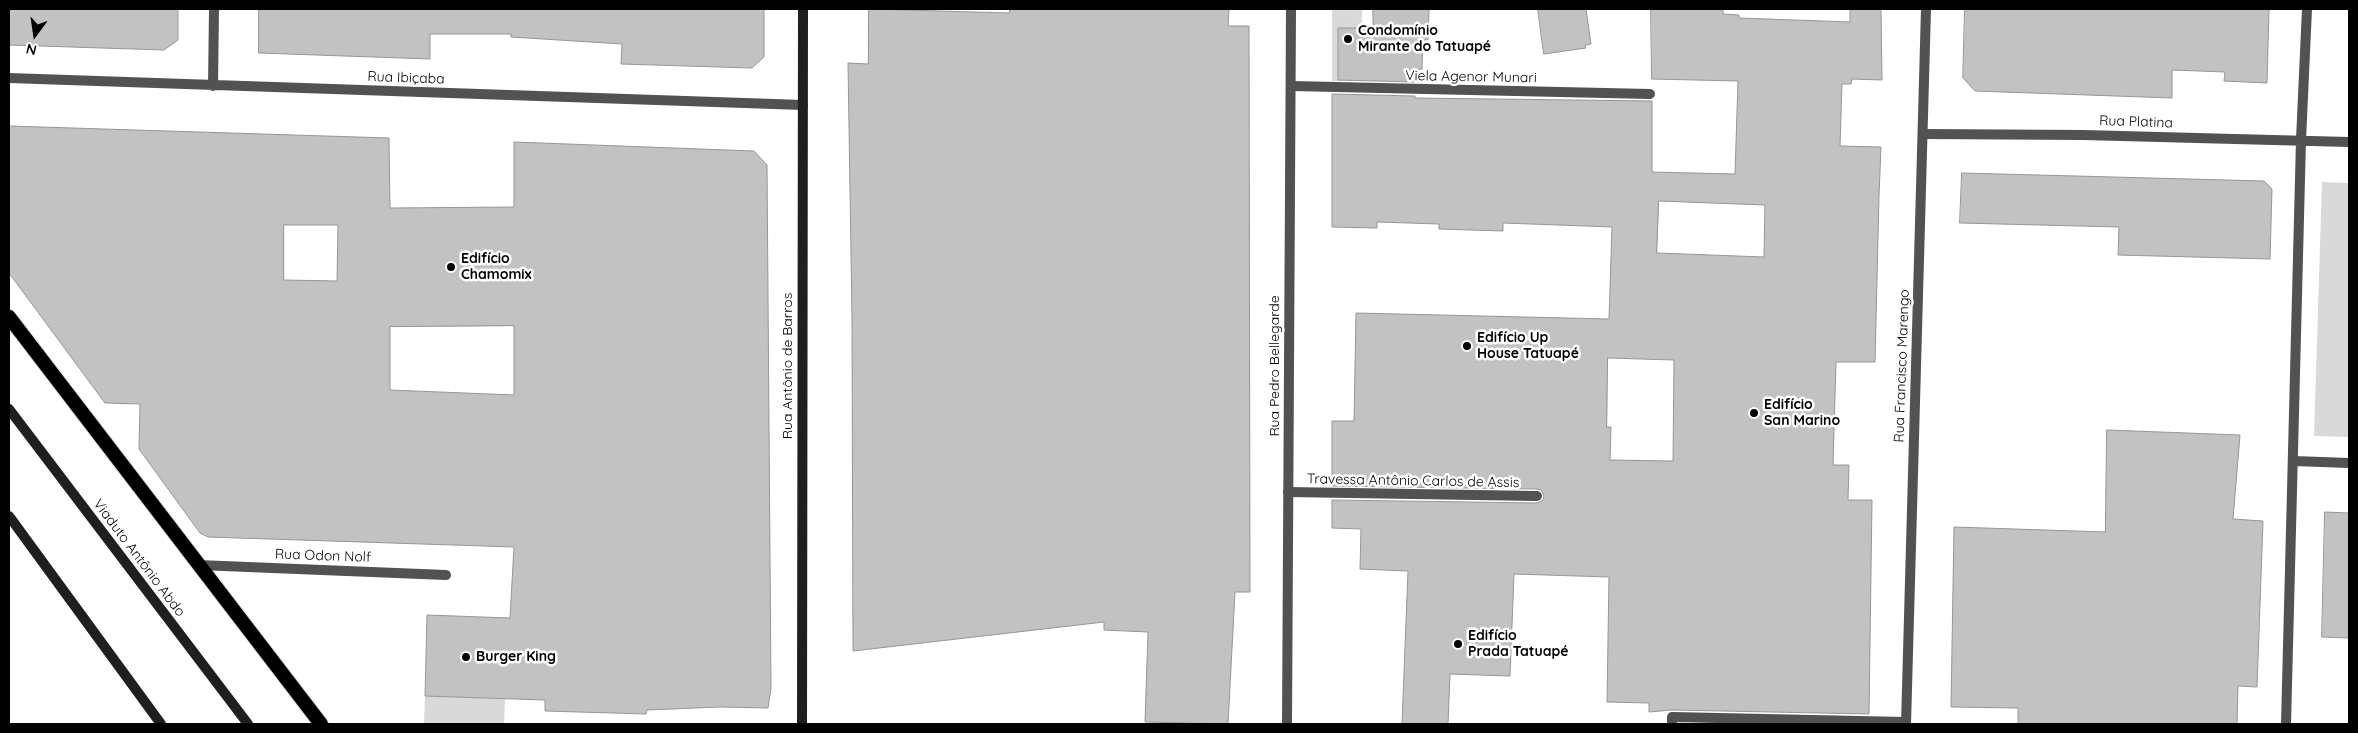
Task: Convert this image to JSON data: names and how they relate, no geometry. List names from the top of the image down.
{
  "streets": {
    "main road": ["Rua Antônio de Barros", "Viaduto Antônio Abdo"],
    "street": [
      "Viela Agenor Munari",
      "Rua Ibiçaba",
      "Rua Platina",
      "Rua Pedro Bellegarde",
      "Rua Francisco Marengo",
      "Travessa Antônio Carlos de Assis",
      "Rua Odon Nolf"
    ]
  },
  "crossings": [
    ["Viela Agenor Munari", "Rua Pedro Bellegarde"],
    ["Rua Ibiçaba", "Rua Antônio de Barros"],
    ["Rua Platina", "Rua Francisco Marengo"],
    ["Rua Pedro Bellegarde", "Travessa Antônio Carlos de Assis"]
  ],
  "places": [
    "Condomínio Mirante do Tatuapé",
    "Edifício Chamomix",
    "Edifício Up House Tatuapé",
    "Edifício San Marino",
    "Edifício Prada Tatuapé",
    "Burger King"
  ],
  "north": "bottom"
}
